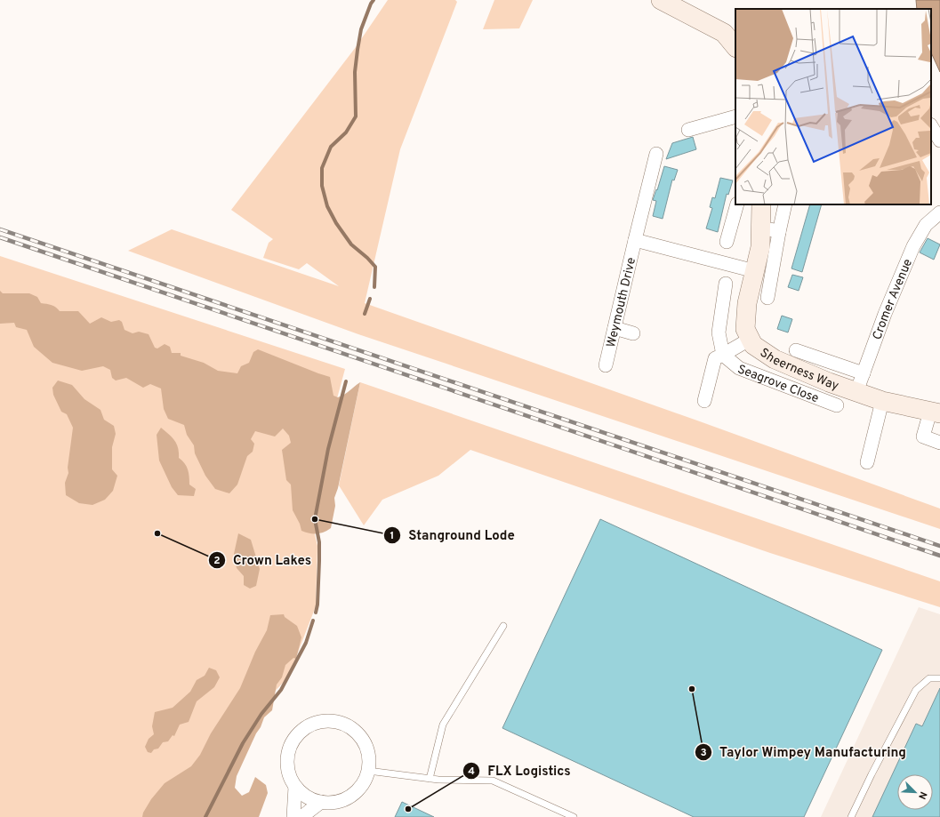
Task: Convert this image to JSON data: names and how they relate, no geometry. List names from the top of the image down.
{
  "streets": {
    "street": [
      "Cromer Avenue",
      "Weymouth Drive",
      "Sheerness Way",
      "Seagrove Close"
    ]
  },
  "crossings": [
    ["Cromer Avenue", "Sheerness Way"],
    ["Weymouth Drive", "Sheerness Way"],
    ["Sheerness Way", "Seagrove Close"]
  ],
  "places": [
    "Stanground Lode",
    "Crown Lakes",
    "Taylor Wimpey Manufacturing",
    "FLX Logistics"
  ],
  "north": "bottom right"
}
